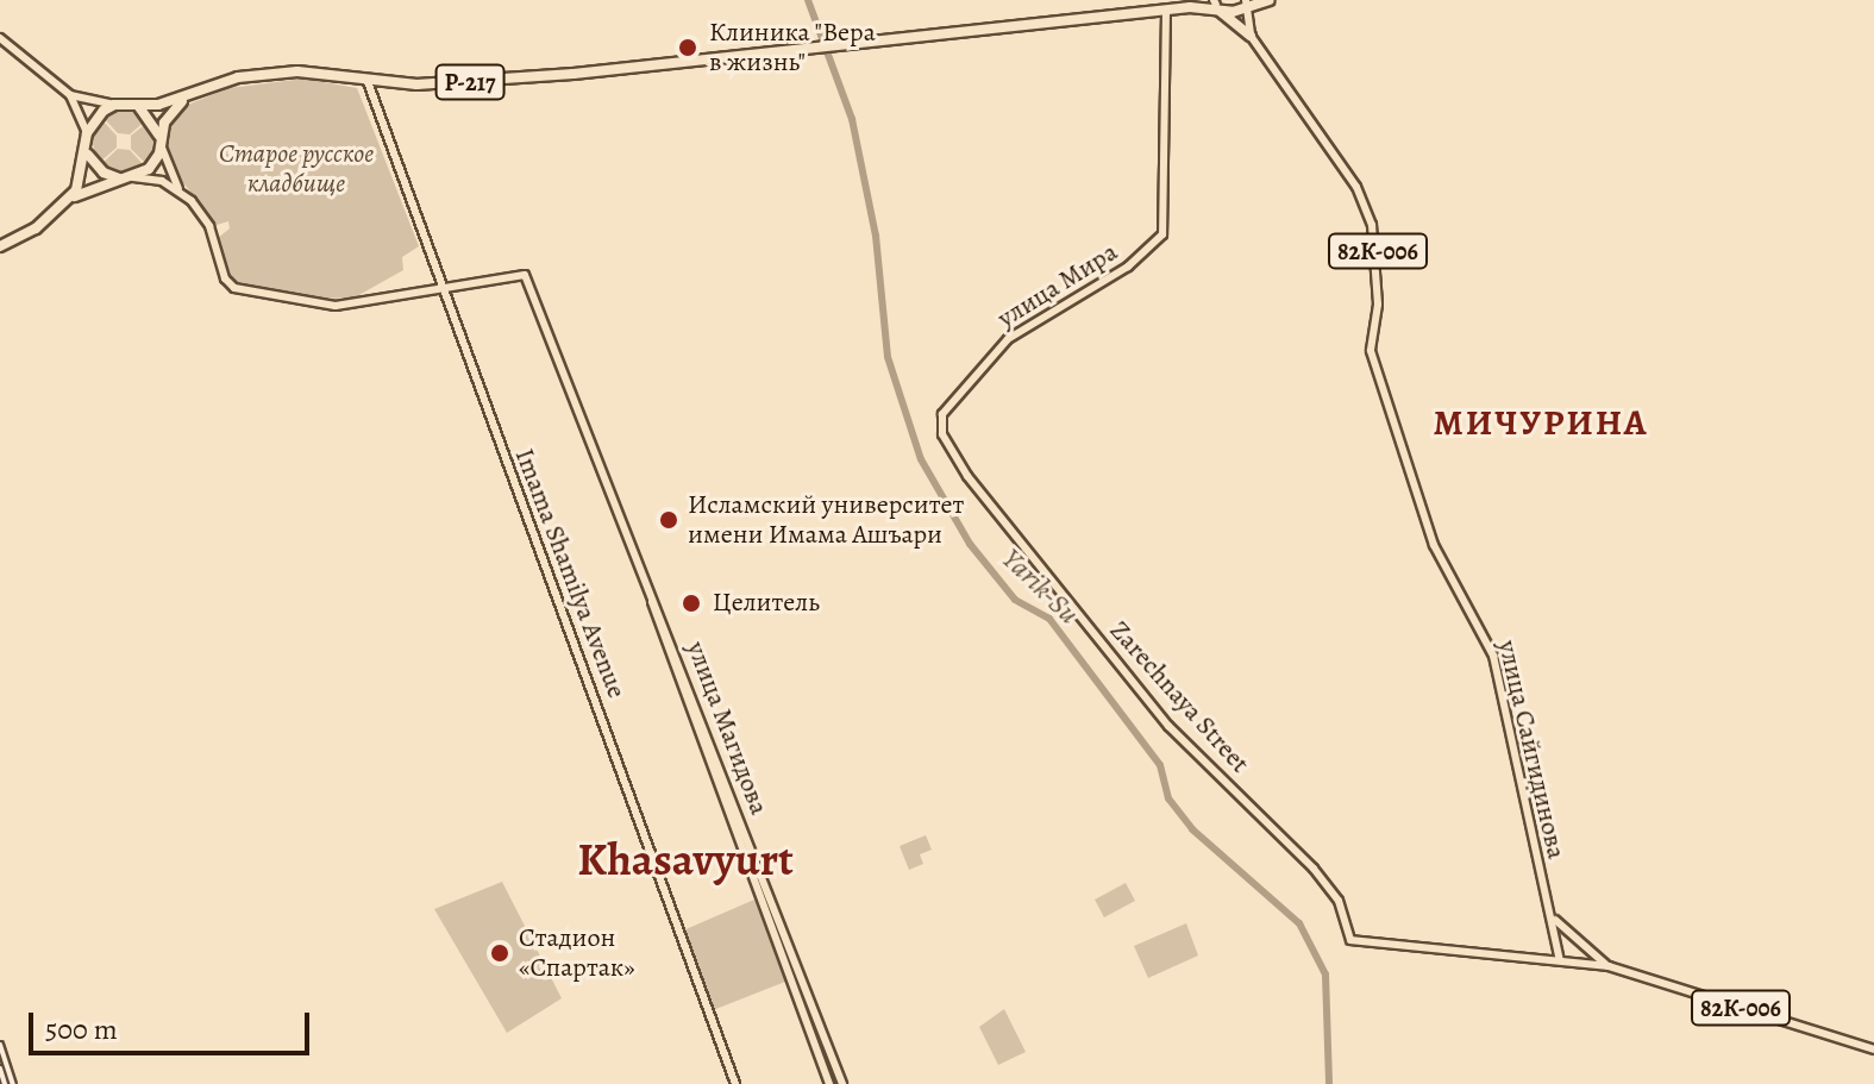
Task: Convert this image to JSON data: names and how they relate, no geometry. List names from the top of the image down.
{
  "streets": {
    "highway": ["Р-217"],
    "main road": [
      "82К-006",
      "улица Мира",
      "Imama Shamilya Avenue",
      "Zarechnaya Street",
      "улица Магидова",
      "улица Сайгидинова"
    ]
  },
  "crossings": [
    ["Р-217", "82К-006"],
    ["Р-217", "улица Мира"],
    ["Р-217", "Imama Shamilya Avenue"],
    ["82К-006", "улица Сайгидинова"],
    ["улица Мира", "Zarechnaya Street"],
    ["Imama Shamilya Avenue", "улица Магидова"],
    ["Zarechnaya Street", "улица Сайгидинова"]
  ],
  "districts": ["МИЧУРИНА", "Khasavyurt"],
  "water": ["Yarik-Su"],
  "parks": ["Старое русское кладбище"],
  "places": [
    "Клиника \"Вера в жизнь\"",
    "Исламский университет имени Имама Ашъари",
    "Целитель",
    "Стадион «Спартак»"
  ],
  "scale_bar": "500 m"
}
